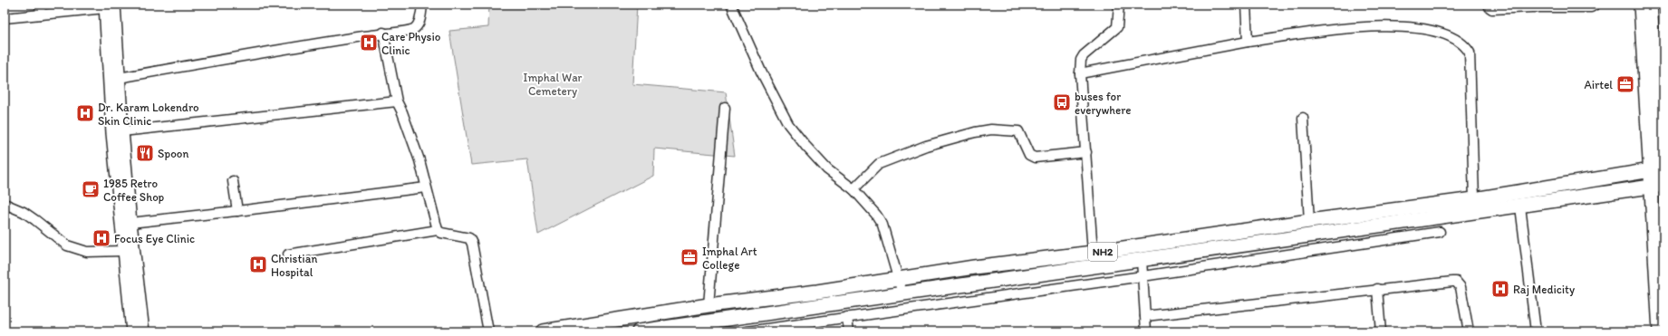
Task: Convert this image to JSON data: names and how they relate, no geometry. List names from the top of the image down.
{
  "streets": {
    "highway": ["NH2"]
  },
  "parks": ["Imphal War Cemetery"],
  "places": {
    "hospital": [
      "Care Physio Clinic",
      "Dr. Karam Lokendro Skin Clinic",
      "Focus Eye Clinic",
      "Christian Hospital",
      "Raj Medicity"
    ],
    "office": ["Airtel", "Imphal Art College"],
    "bus stop": ["buses for everywhere"],
    "restaurant": ["Spoon"],
    "cafe": ["1985 Retro Coffee Shop"]
  }
}
